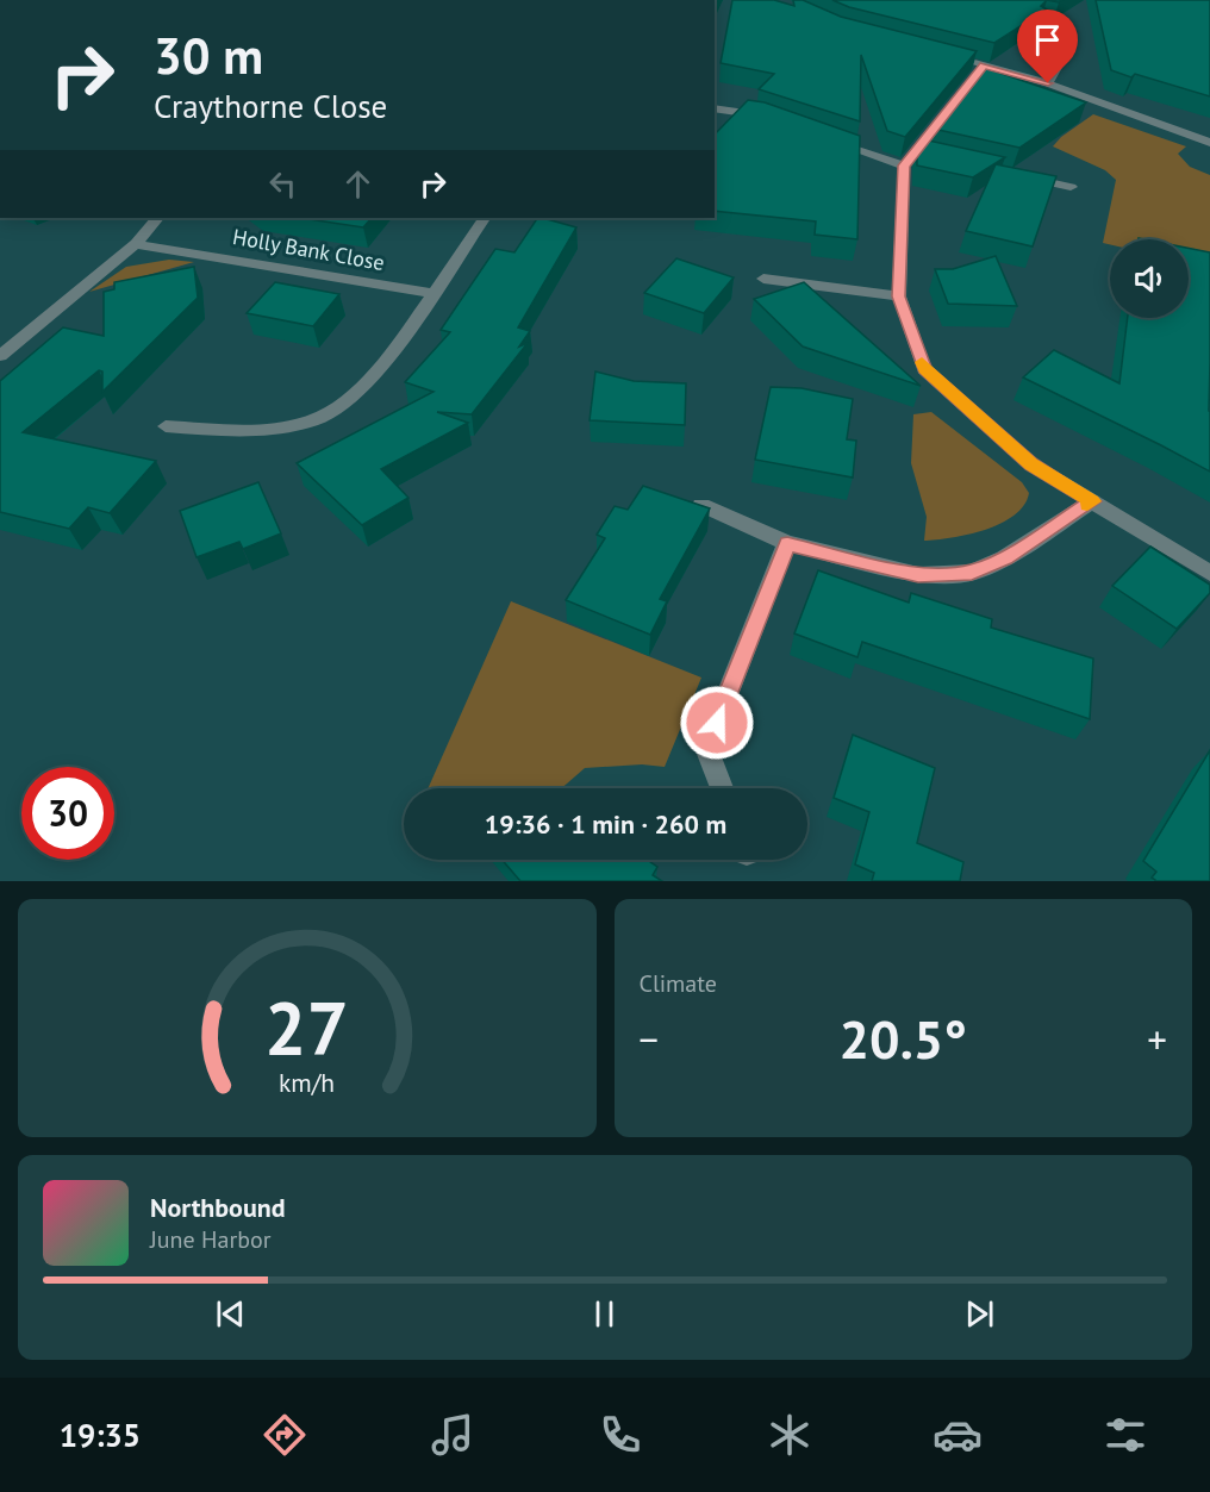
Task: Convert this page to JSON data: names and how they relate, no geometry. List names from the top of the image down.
{
  "streets": {
    "street": ["Holly Bank Close"]
  },
  "page": {
    "turn": ["30 m", "Craythorne Close"],
    "limit": "30",
    "trip": "19:36 · 1 min · 260 m",
    "tile": "Climate",
    "heat": ["−", "20.5°", "+"],
    "song": ["Northbound", "June Harbor"],
    "tabs": "19:35",
    "gauge": ["27", "km/h"]
  }
}
